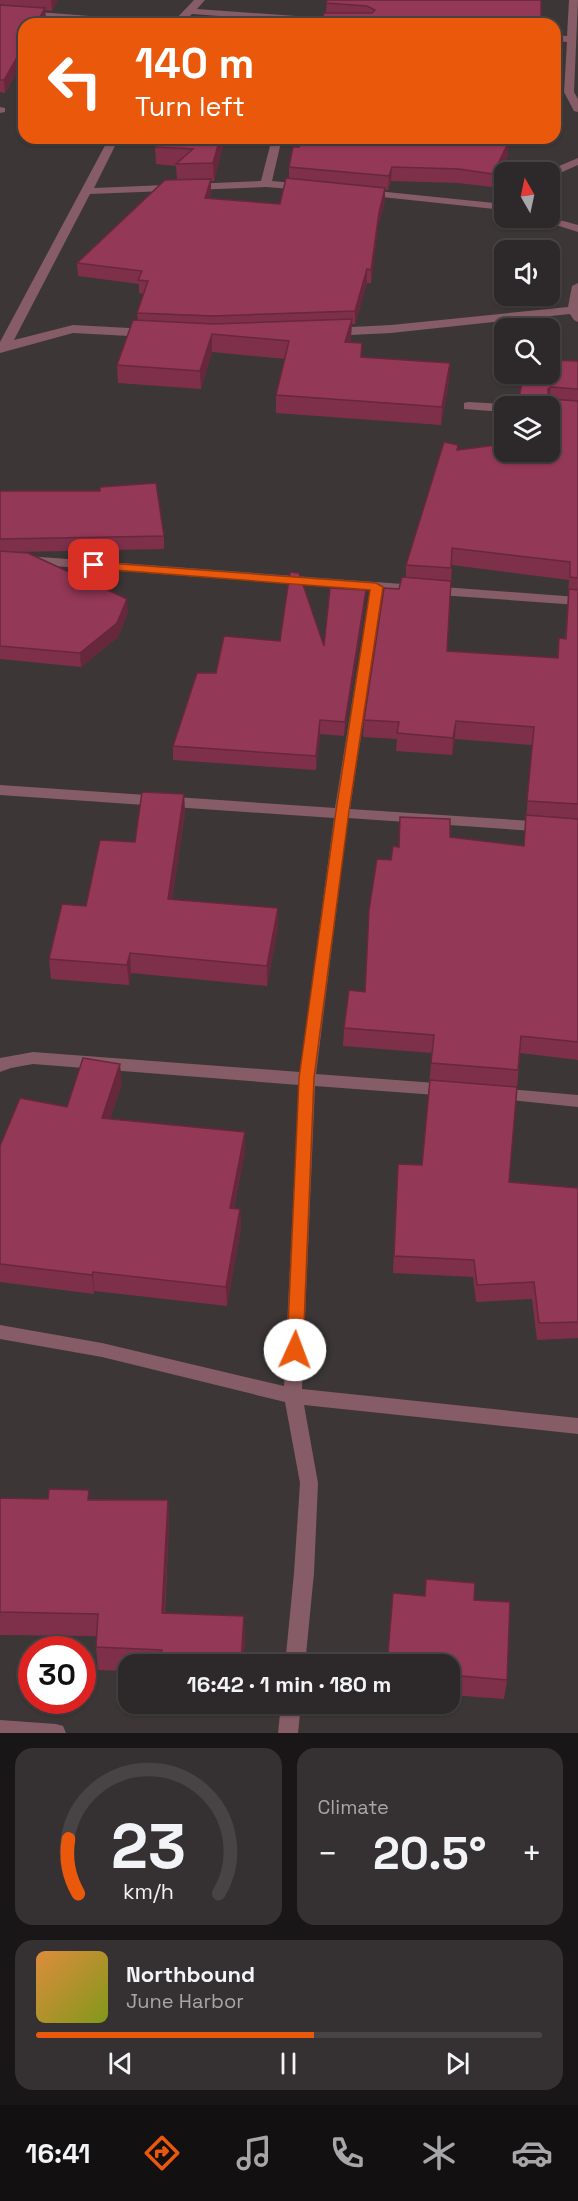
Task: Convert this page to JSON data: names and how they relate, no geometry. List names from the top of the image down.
{
  "north": "top",
  "page": {
    "turn": ["140 m", "Turn left"],
    "limit": "30",
    "trip": "16:42 · 1 min · 180 m",
    "tile": "Climate",
    "heat": ["−", "20.5°", "+"],
    "song": ["Northbound", "June Harbor"],
    "tabs": "16:41",
    "gauge": ["23", "km/h"]
  }
}
